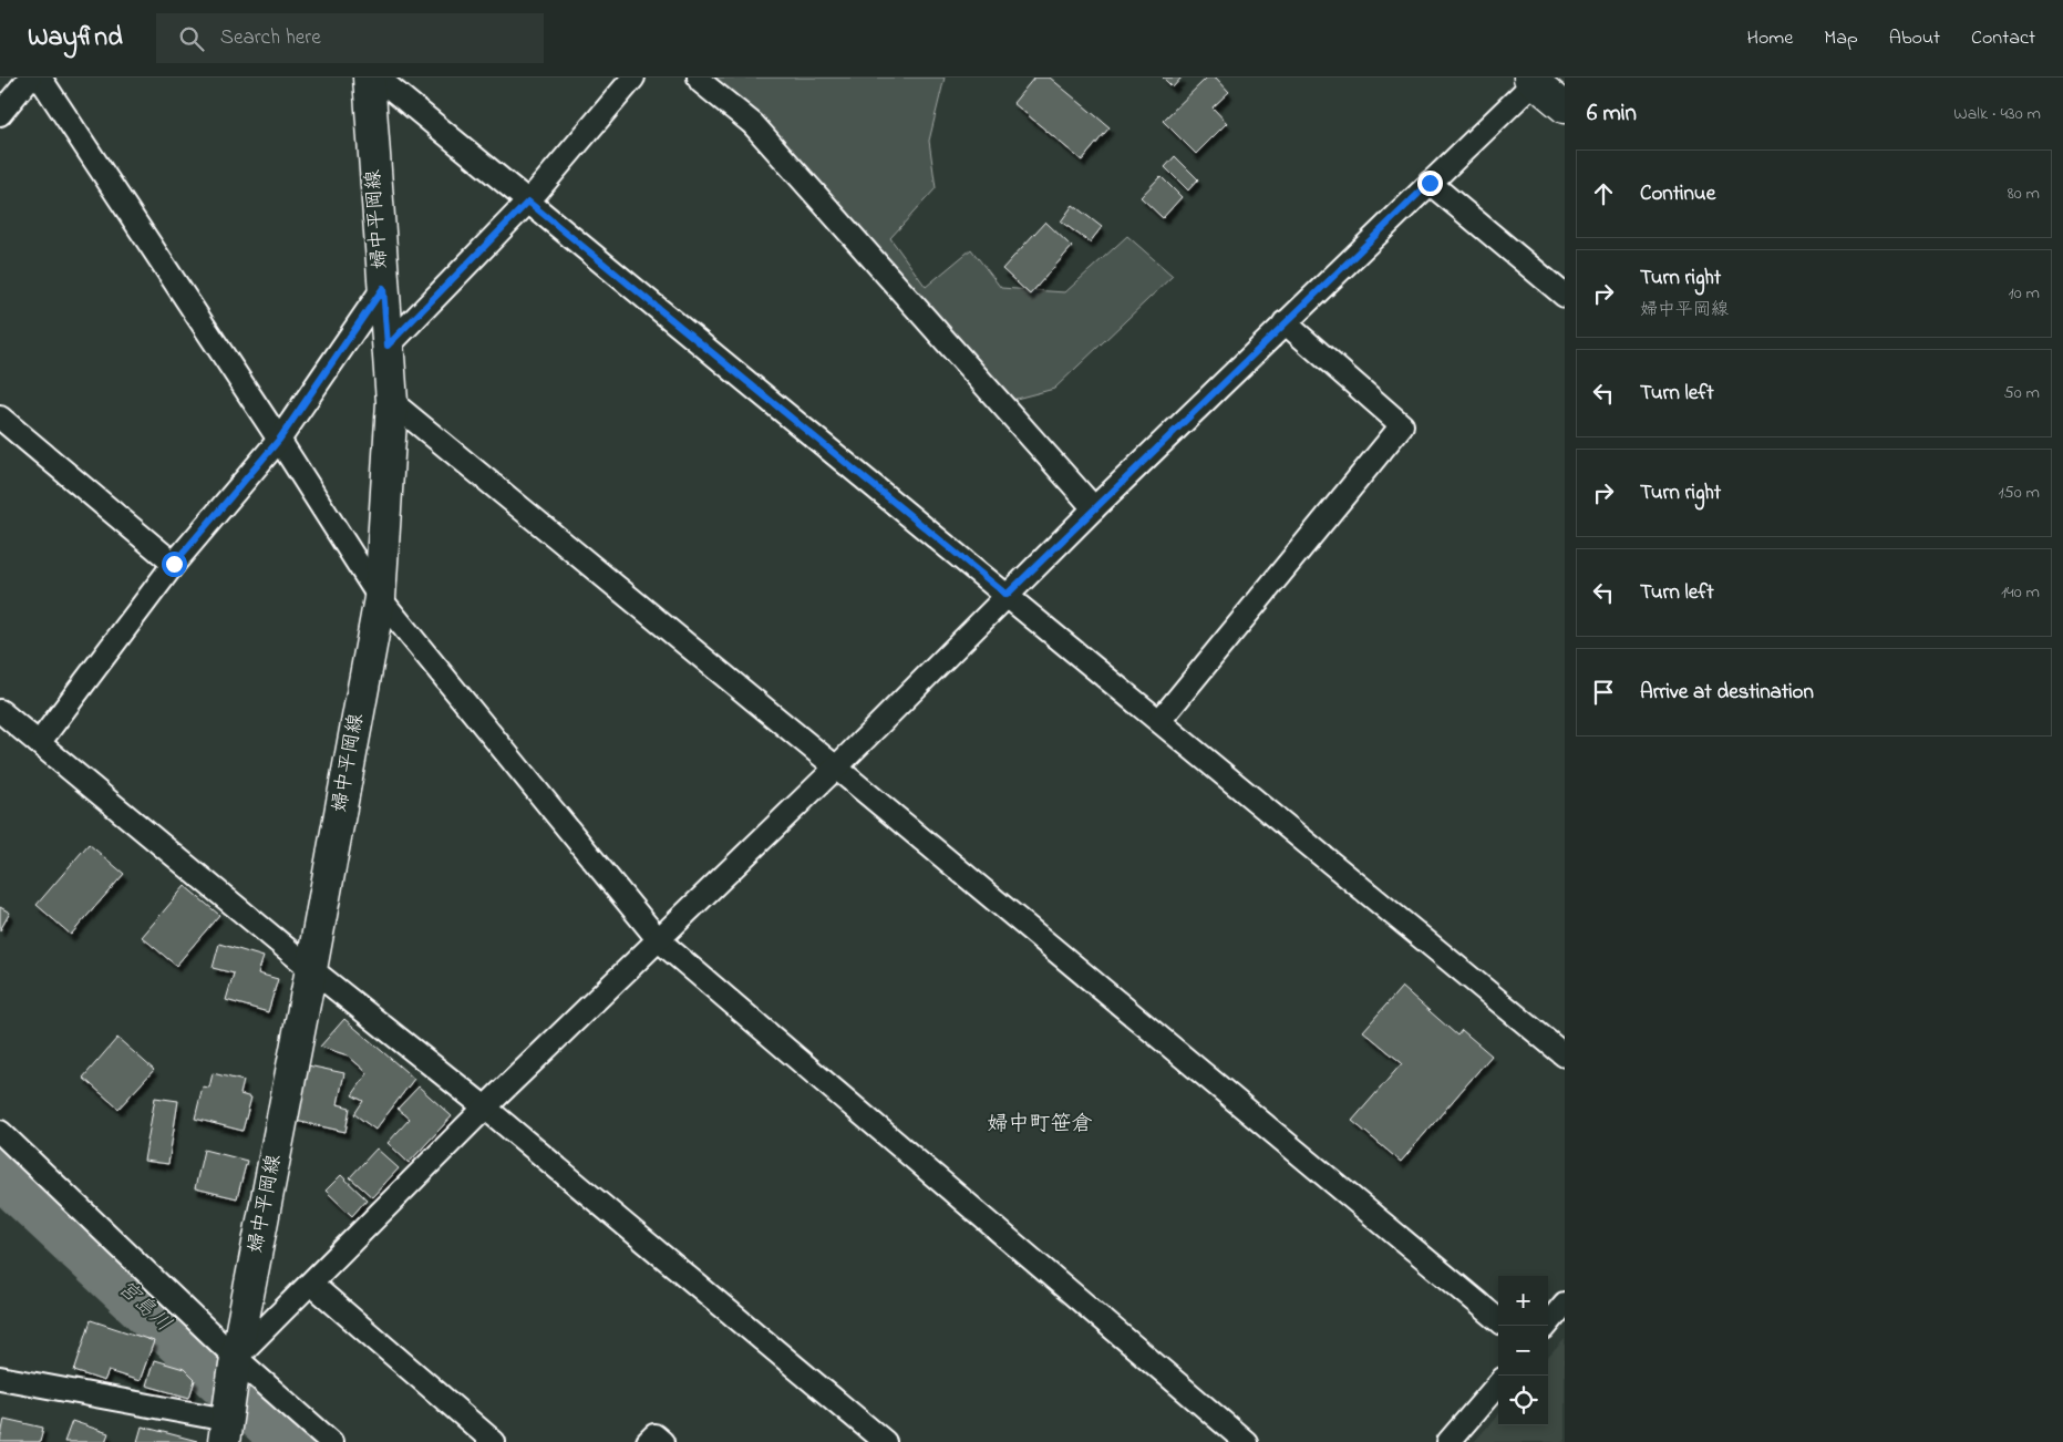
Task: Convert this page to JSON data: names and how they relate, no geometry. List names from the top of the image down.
{
  "streets": {
    "main road": ["婦中平岡線"]
  },
  "districts": ["婦中町笹倉"],
  "water": ["宮島川"],
  "page": {
    "header": "Wayfind",
    "search": "Search here",
    "nav": [
      "Home",
      "Map",
      "About",
      "Contact"
    ],
    "heading": ["6 min", "Walk · 430 m"],
    "list": [
      ["Continue", "80 m"],
      ["Turn right", "婦中平岡線", "10 m"],
      ["Turn left", "50 m"],
      ["Turn right", "150 m"],
      ["Turn left", "140 m"],
      "Arrive at destination"
    ],
    "map_buttons": ["+", "−"]
  }
}
